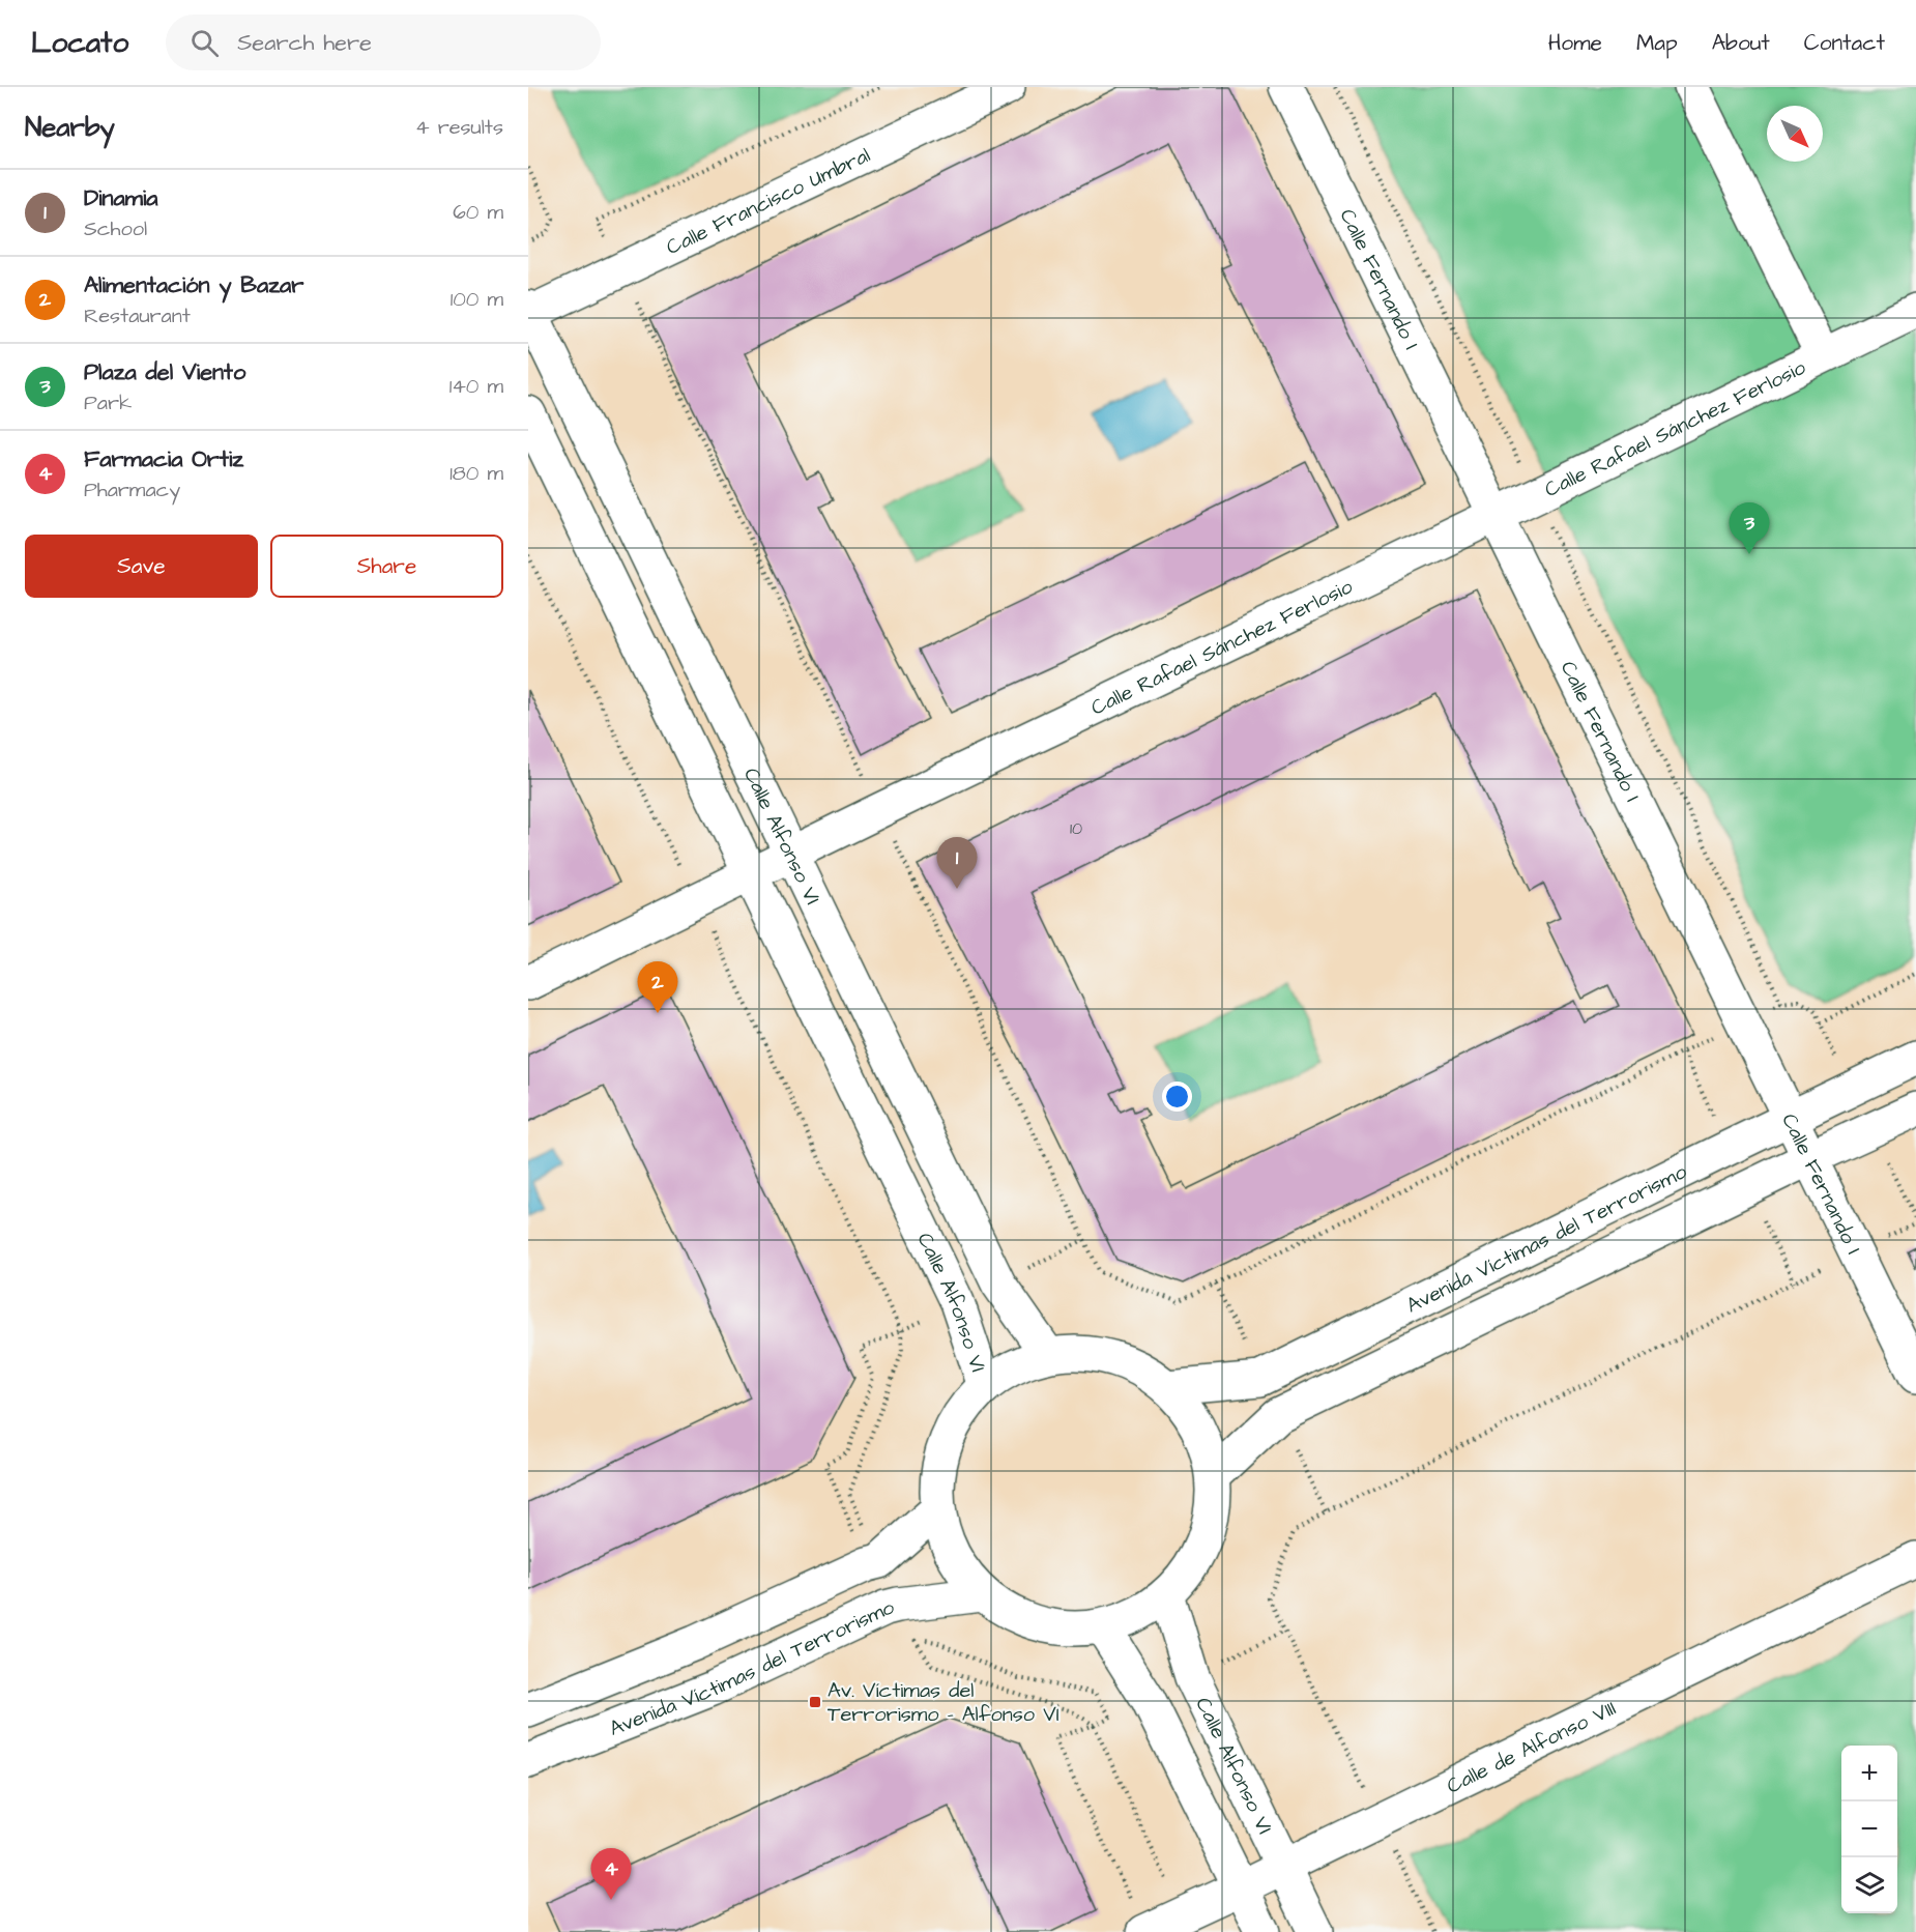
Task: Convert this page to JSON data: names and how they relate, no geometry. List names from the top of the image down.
{
  "streets": {
    "street": [
      "Calle Francisco Umbral",
      "Calle Fernando I",
      "Calle Rafael Sánchez Ferlosio",
      "Calle Alfonso VI",
      "Avenida Víctimas del Terrorismo",
      "Calle de Alfonso VIII"
    ]
  },
  "crossings": [
    ["Calle Francisco Umbral", "Calle Alfonso VI"],
    ["Calle Fernando I", "Calle Rafael Sánchez Ferlosio"],
    ["Calle Fernando I", "Avenida Víctimas del Terrorismo"],
    ["Calle Rafael Sánchez Ferlosio", "Calle Alfonso VI"],
    ["Calle Alfonso VI", "Calle de Alfonso VIII"]
  ],
  "places": {
    "transit": ["Av. Víctimas del Terrorismo - Alfonso VI"]
  },
  "house_numbers": ["10"],
  "north": "bottom right",
  "page": {
    "header": "Locato",
    "search": "Search here",
    "nav": [
      "Home",
      "Map",
      "About",
      "Contact"
    ],
    "heading": ["Nearby", "4 results"],
    "list": [
      {
        "mark": "1",
        "name": "Dinamia",
        "note": "School",
        "value": "60 m"
      },
      {
        "mark": "2",
        "name": "Alimentación y Bazar",
        "note": "Restaurant",
        "value": "100 m"
      },
      {
        "mark": "3",
        "name": "Plaza del Viento",
        "note": "Park",
        "value": "140 m"
      },
      {
        "mark": "4",
        "name": "Farmacia Ortiz",
        "note": "Pharmacy",
        "value": "180 m"
      }
    ],
    "pins": [
      "3",
      "1",
      "2",
      "4"
    ],
    "buttons": ["Save", "Share"],
    "map_buttons": ["+", "−"]
  }
}
